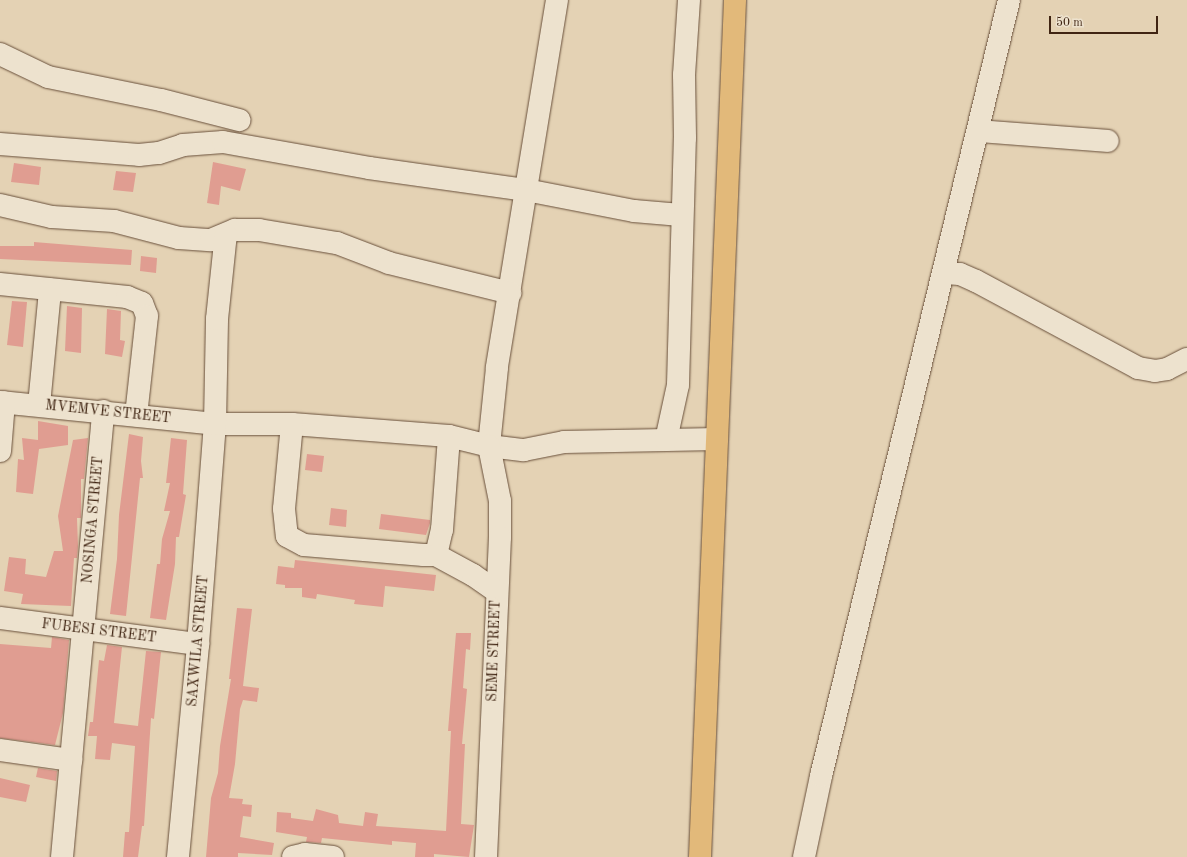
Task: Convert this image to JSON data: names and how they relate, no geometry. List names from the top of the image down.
{
  "streets": {
    "street": [
      "MVEMVE STREET",
      "NOSINGA STREET",
      "FUBESI STREET",
      "SAXWILA STREET",
      "SEME STREET"
    ]
  },
  "crossings": [
    ["MVEMVE STREET", "NOSINGA STREET"],
    ["MVEMVE STREET", "SAXWILA STREET"],
    ["NOSINGA STREET", "FUBESI STREET"],
    ["FUBESI STREET", "SAXWILA STREET"]
  ],
  "scale_bar": "50 m"
}
